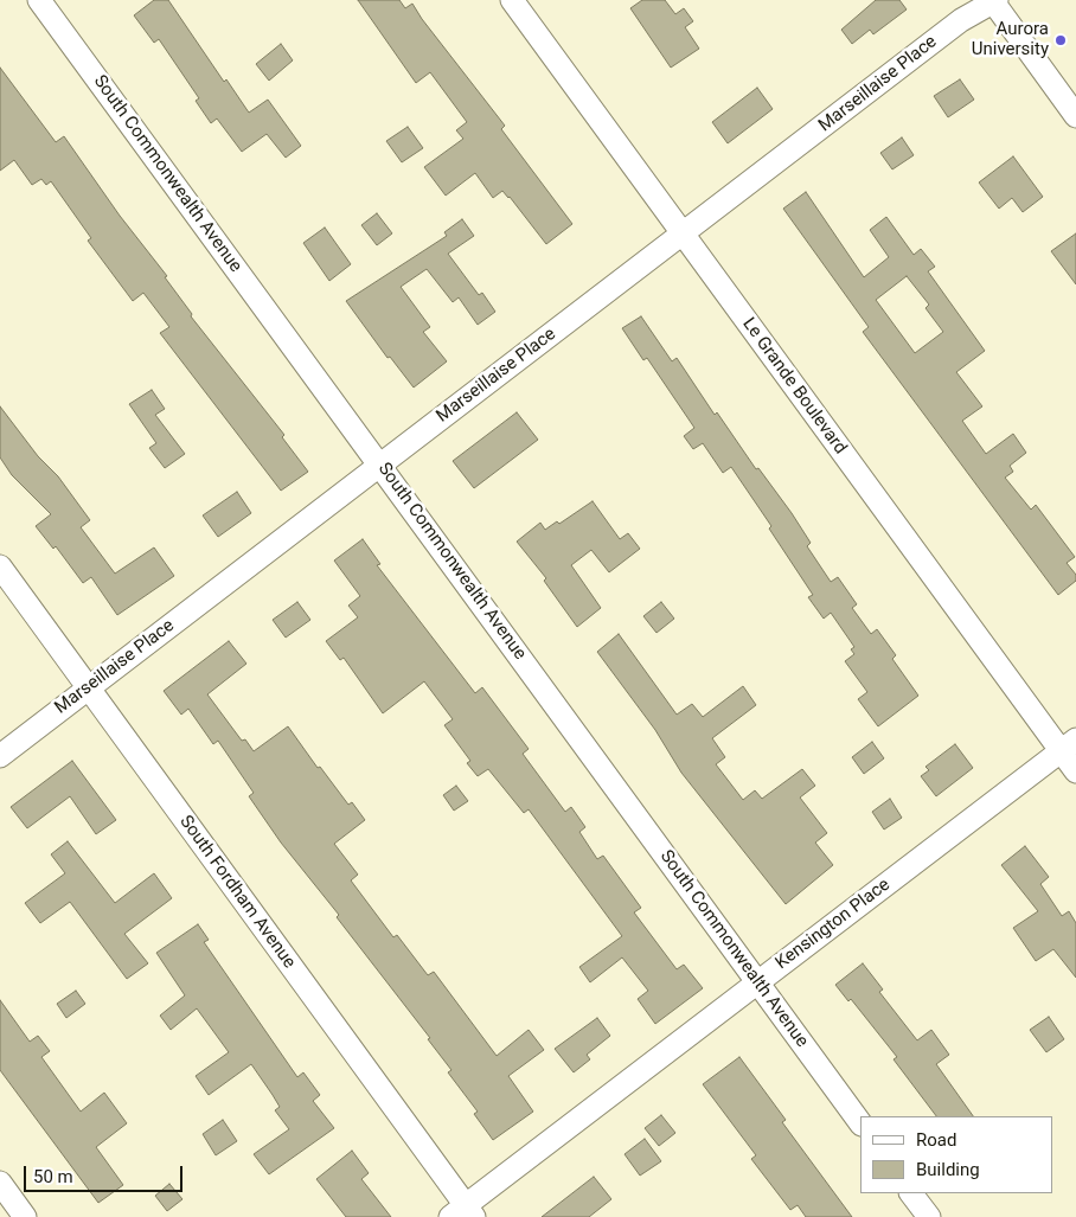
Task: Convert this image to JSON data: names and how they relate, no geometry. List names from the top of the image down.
{
  "streets": {
    "street": [
      "Marseillaise Place",
      "South Commonwealth Avenue",
      "Le Grande Boulevard",
      "South Fordham Avenue",
      "Kensington Place"
    ]
  },
  "crossings": [
    ["Marseillaise Place", "South Commonwealth Avenue"],
    ["Marseillaise Place", "Le Grande Boulevard"],
    ["Marseillaise Place", "South Fordham Avenue"],
    ["South Commonwealth Avenue", "Kensington Place"],
    ["Le Grande Boulevard", "Kensington Place"],
    ["South Fordham Avenue", "Kensington Place"]
  ],
  "places": ["Aurora University"],
  "legend": ["Road", "Building"],
  "scale_bar": "50 m"
}
